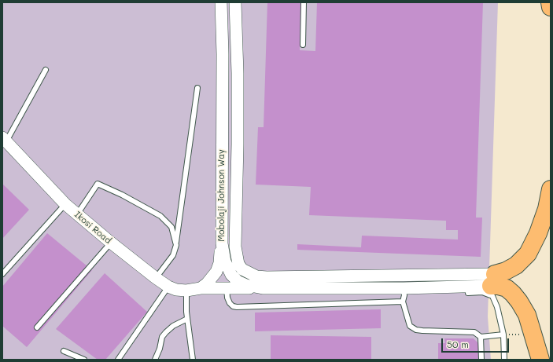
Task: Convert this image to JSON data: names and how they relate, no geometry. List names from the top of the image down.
{
  "streets": {
    "street": ["Mobolaji Johnson Way", "Ikosi Road"]
  },
  "crossings": [
    ["Mobolaji Johnson Way", "Ikosi Road"]
  ],
  "scale_bar": "50 m"
}
